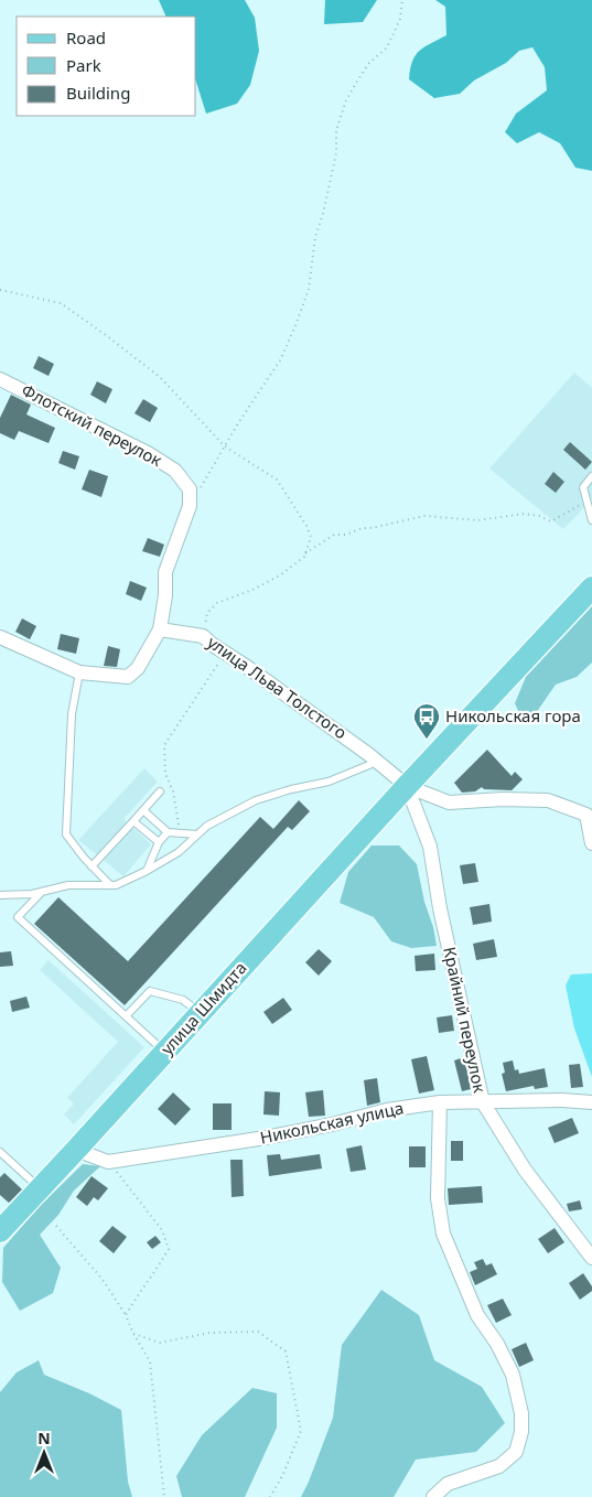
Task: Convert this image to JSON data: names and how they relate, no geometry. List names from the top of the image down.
{
  "streets": {
    "main road": ["улица Шмидта"],
    "street": [
      "Флотский переулок",
      "улица Льва Толстого",
      "Крайний переулок",
      "Никольская улица"
    ]
  },
  "crossings": [
    ["улица Льва Толстого", "улица Шмидта"],
    ["улица Льва Толстого", "Крайний переулок"],
    ["улица Шмидта", "Крайний переулок"],
    ["улица Шмидта", "Никольская улица"],
    ["Крайний переулок", "Никольская улица"]
  ],
  "places": {
    "bus stop": ["Никольская гора"]
  },
  "legend": ["Road", "Park", "Building"],
  "north": "top"
}
